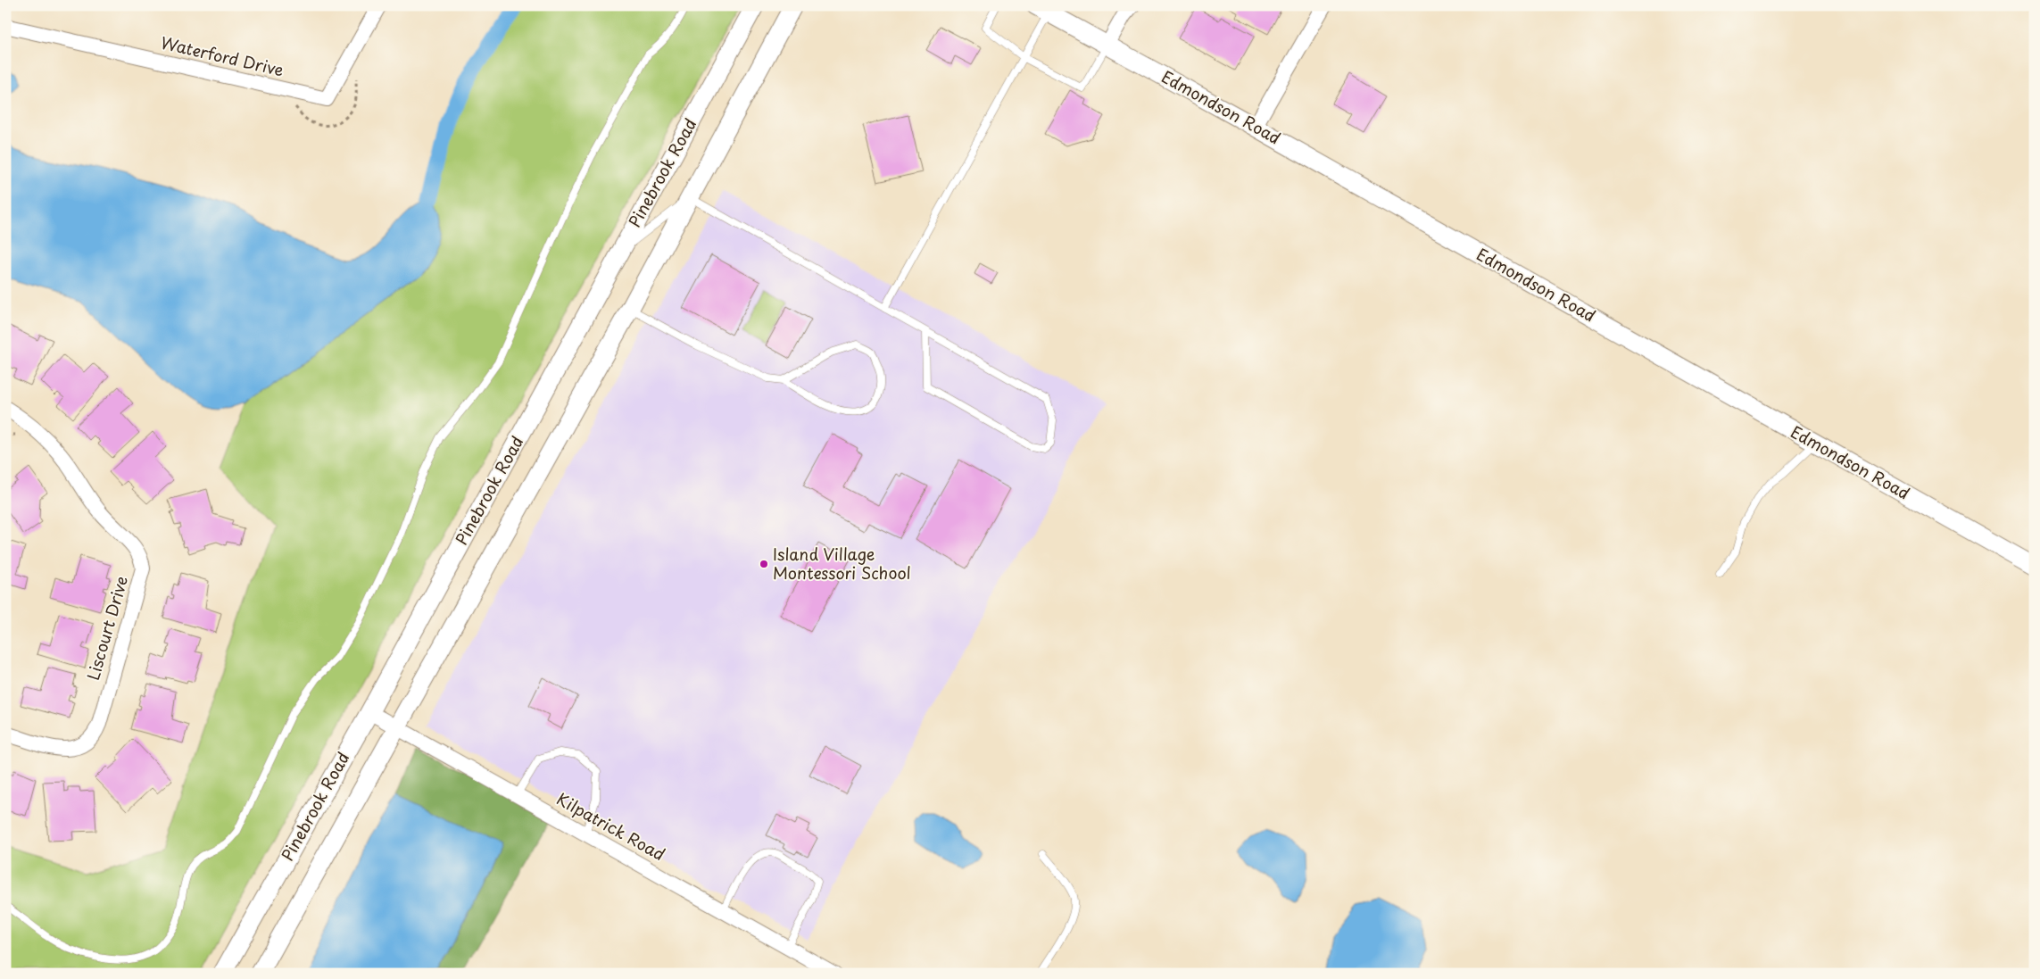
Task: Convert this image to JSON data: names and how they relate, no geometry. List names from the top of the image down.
{
  "streets": {
    "street": [
      "Waterford Drive",
      "Edmondson Road",
      "Pinebrook Road",
      "Liscourt Drive",
      "Kilpatrick Road"
    ]
  },
  "crossings": [
    ["Pinebrook Road", "Kilpatrick Road"]
  ],
  "places": ["Island Village Montessori School"]
}
